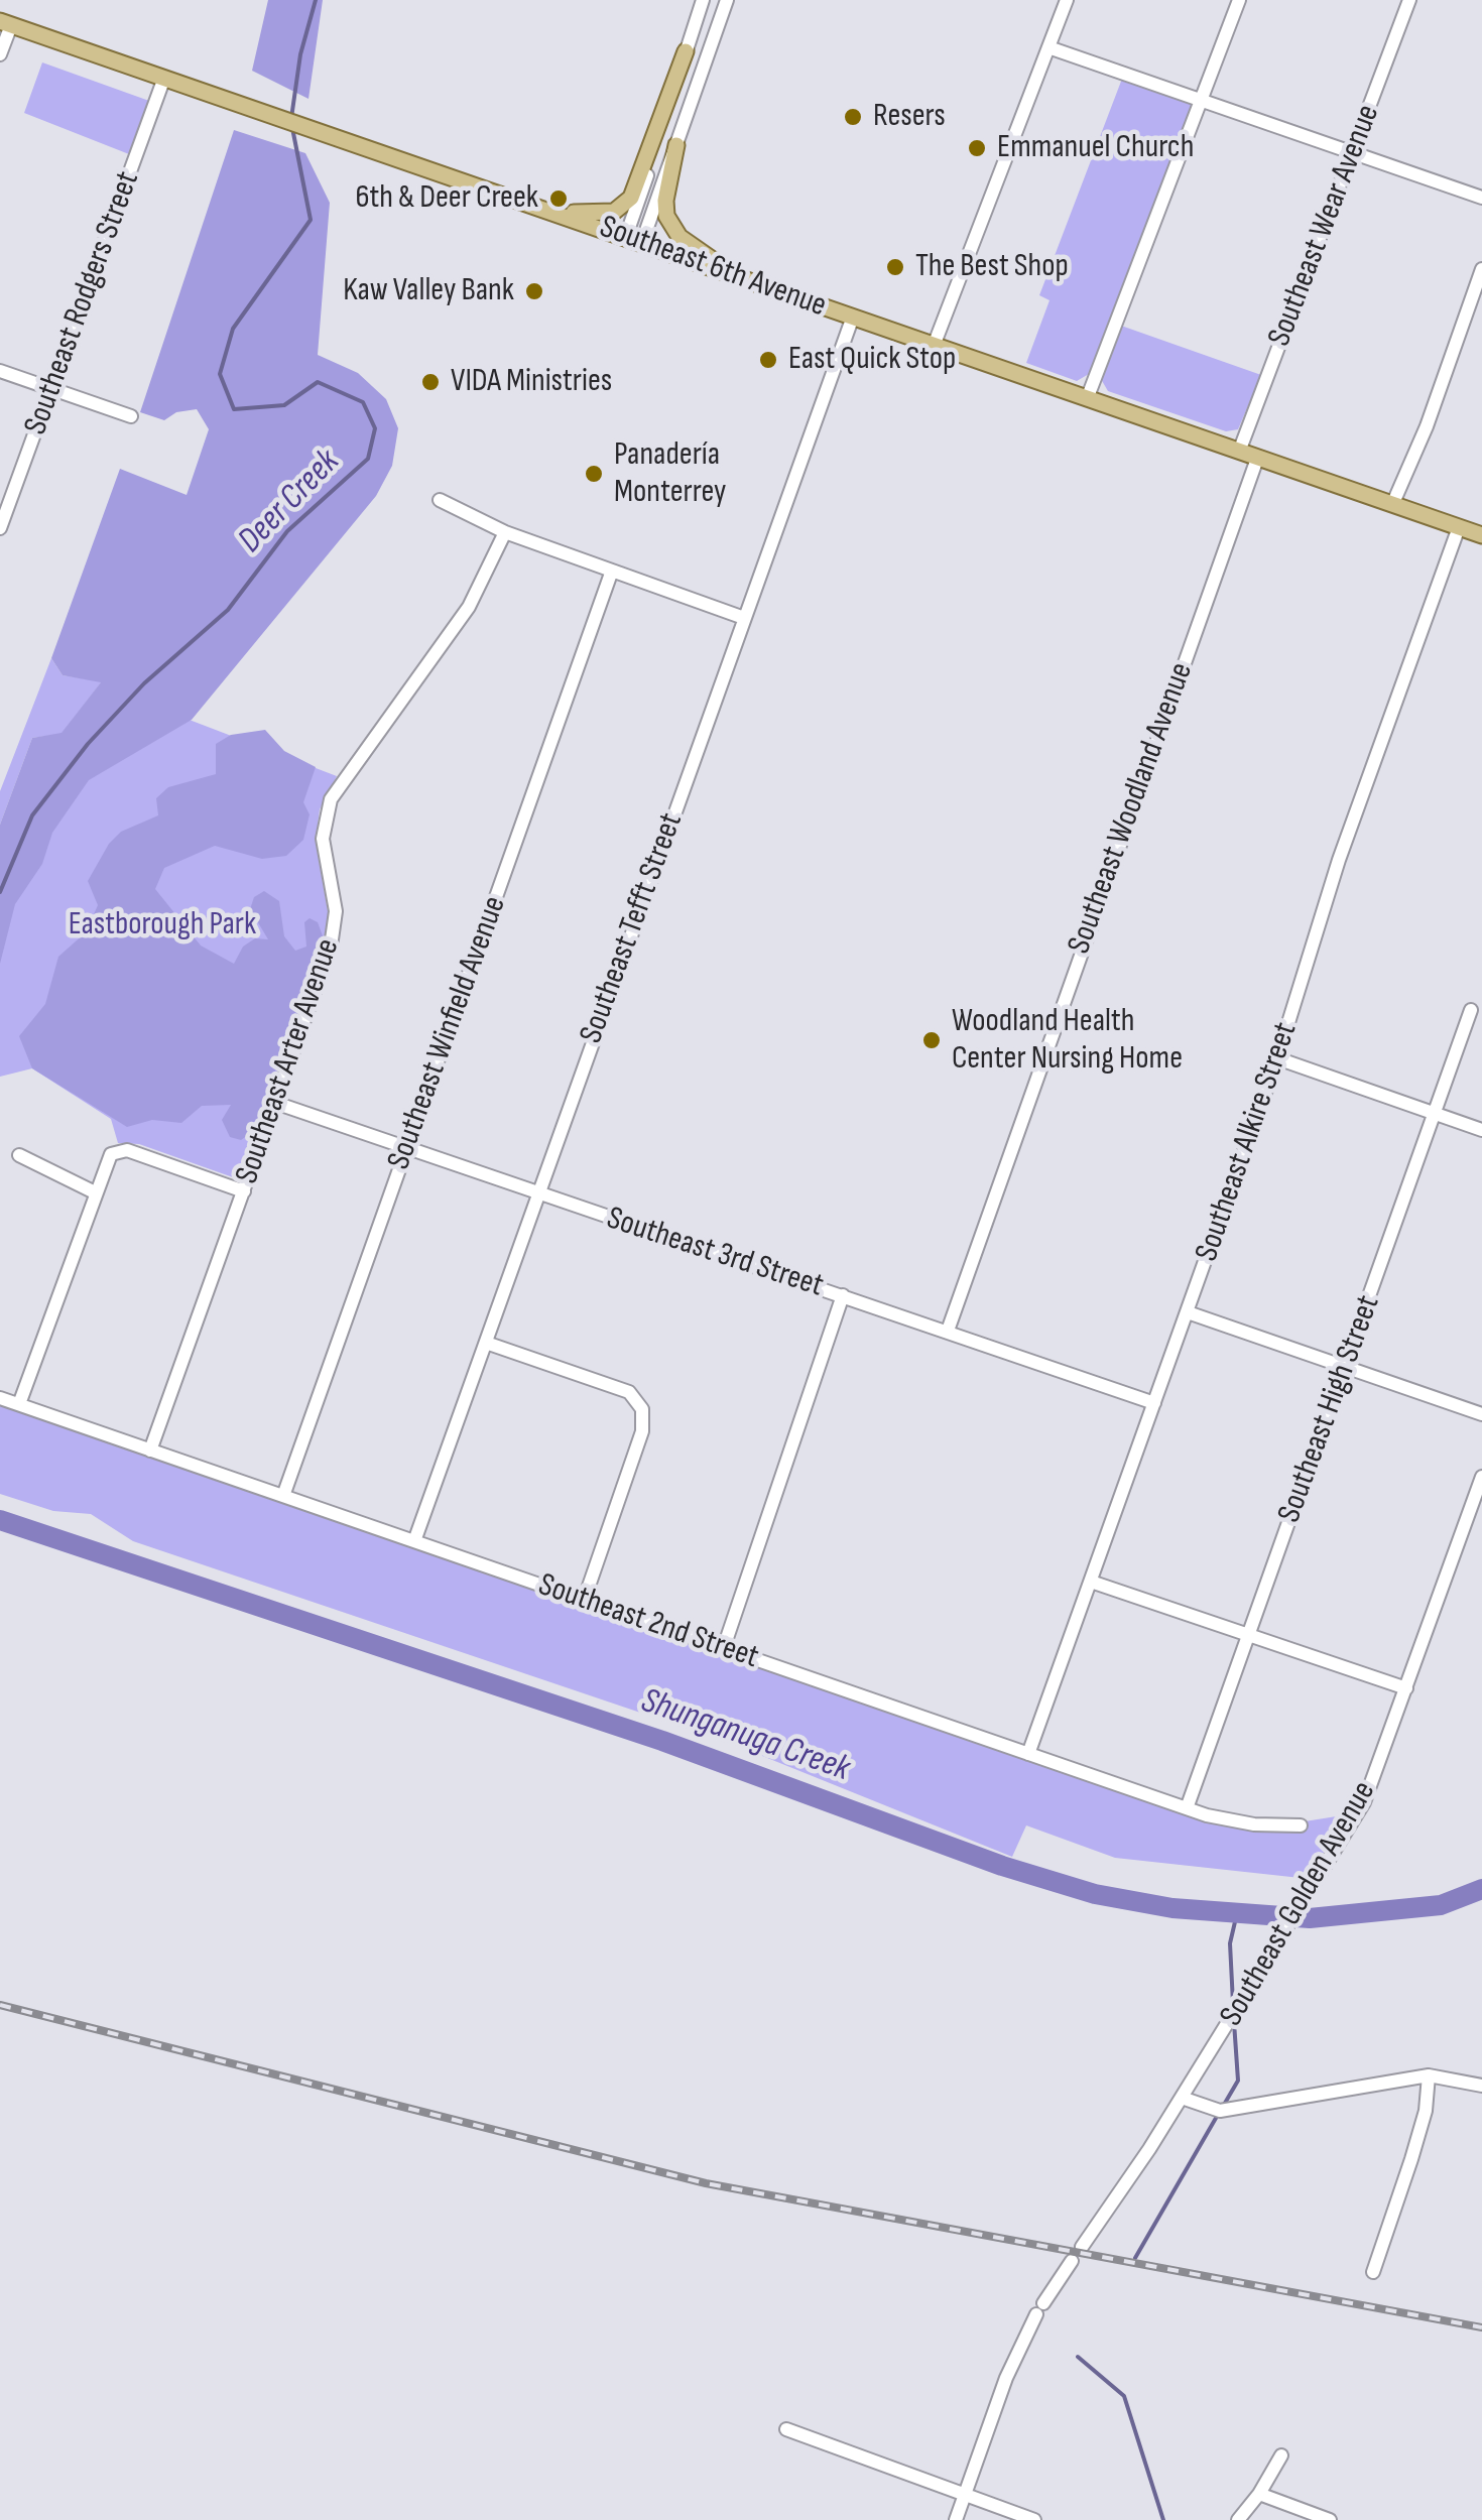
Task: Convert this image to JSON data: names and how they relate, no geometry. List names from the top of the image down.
{
  "streets": {
    "main road": ["Southeast 6th Avenue"],
    "street": [
      "Southeast Wear Avenue",
      "Southeast Rodgers Street",
      "Southeast Woodland Avenue",
      "Southeast Tefft Street",
      "Southeast Winfield Avenue",
      "Southeast Arter Avenue",
      "Southeast Alkire Street",
      "Southeast 3rd Street",
      "Southeast High Street",
      "Southeast 2nd Street",
      "Southeast Golden Avenue"
    ]
  },
  "crossings": [
    ["Southeast Wear Avenue", "Southeast 6th Avenue"],
    ["Southeast 6th Avenue", "Southeast Rodgers Street"],
    ["Southeast 6th Avenue", "Southeast Woodland Avenue"],
    ["Southeast 6th Avenue", "Southeast Tefft Street"],
    ["Southeast 6th Avenue", "Southeast Alkire Street"],
    ["Southeast Woodland Avenue", "Southeast 3rd Street"],
    ["Southeast Tefft Street", "Southeast 3rd Street"],
    ["Southeast Tefft Street", "Southeast 2nd Street"],
    ["Southeast Winfield Avenue", "Southeast 3rd Street"],
    ["Southeast Winfield Avenue", "Southeast 2nd Street"],
    ["Southeast Arter Avenue", "Southeast 3rd Street"],
    ["Southeast Arter Avenue", "Southeast 2nd Street"],
    ["Southeast Alkire Street", "Southeast 3rd Street"],
    ["Southeast Alkire Street", "Southeast 2nd Street"],
    ["Southeast High Street", "Southeast 2nd Street"]
  ],
  "water": ["Deer Creek", "Shunganuga Creek"],
  "parks": ["Eastborough Park"],
  "places": [
    "Resers",
    "Emmanuel Church",
    "6th & Deer Creek",
    "The Best Shop",
    "Kaw Valley Bank",
    "East Quick Stop",
    "VIDA Ministries",
    "Panadería Monterrey",
    "Woodland Health Center Nursing Home"
  ]
}
